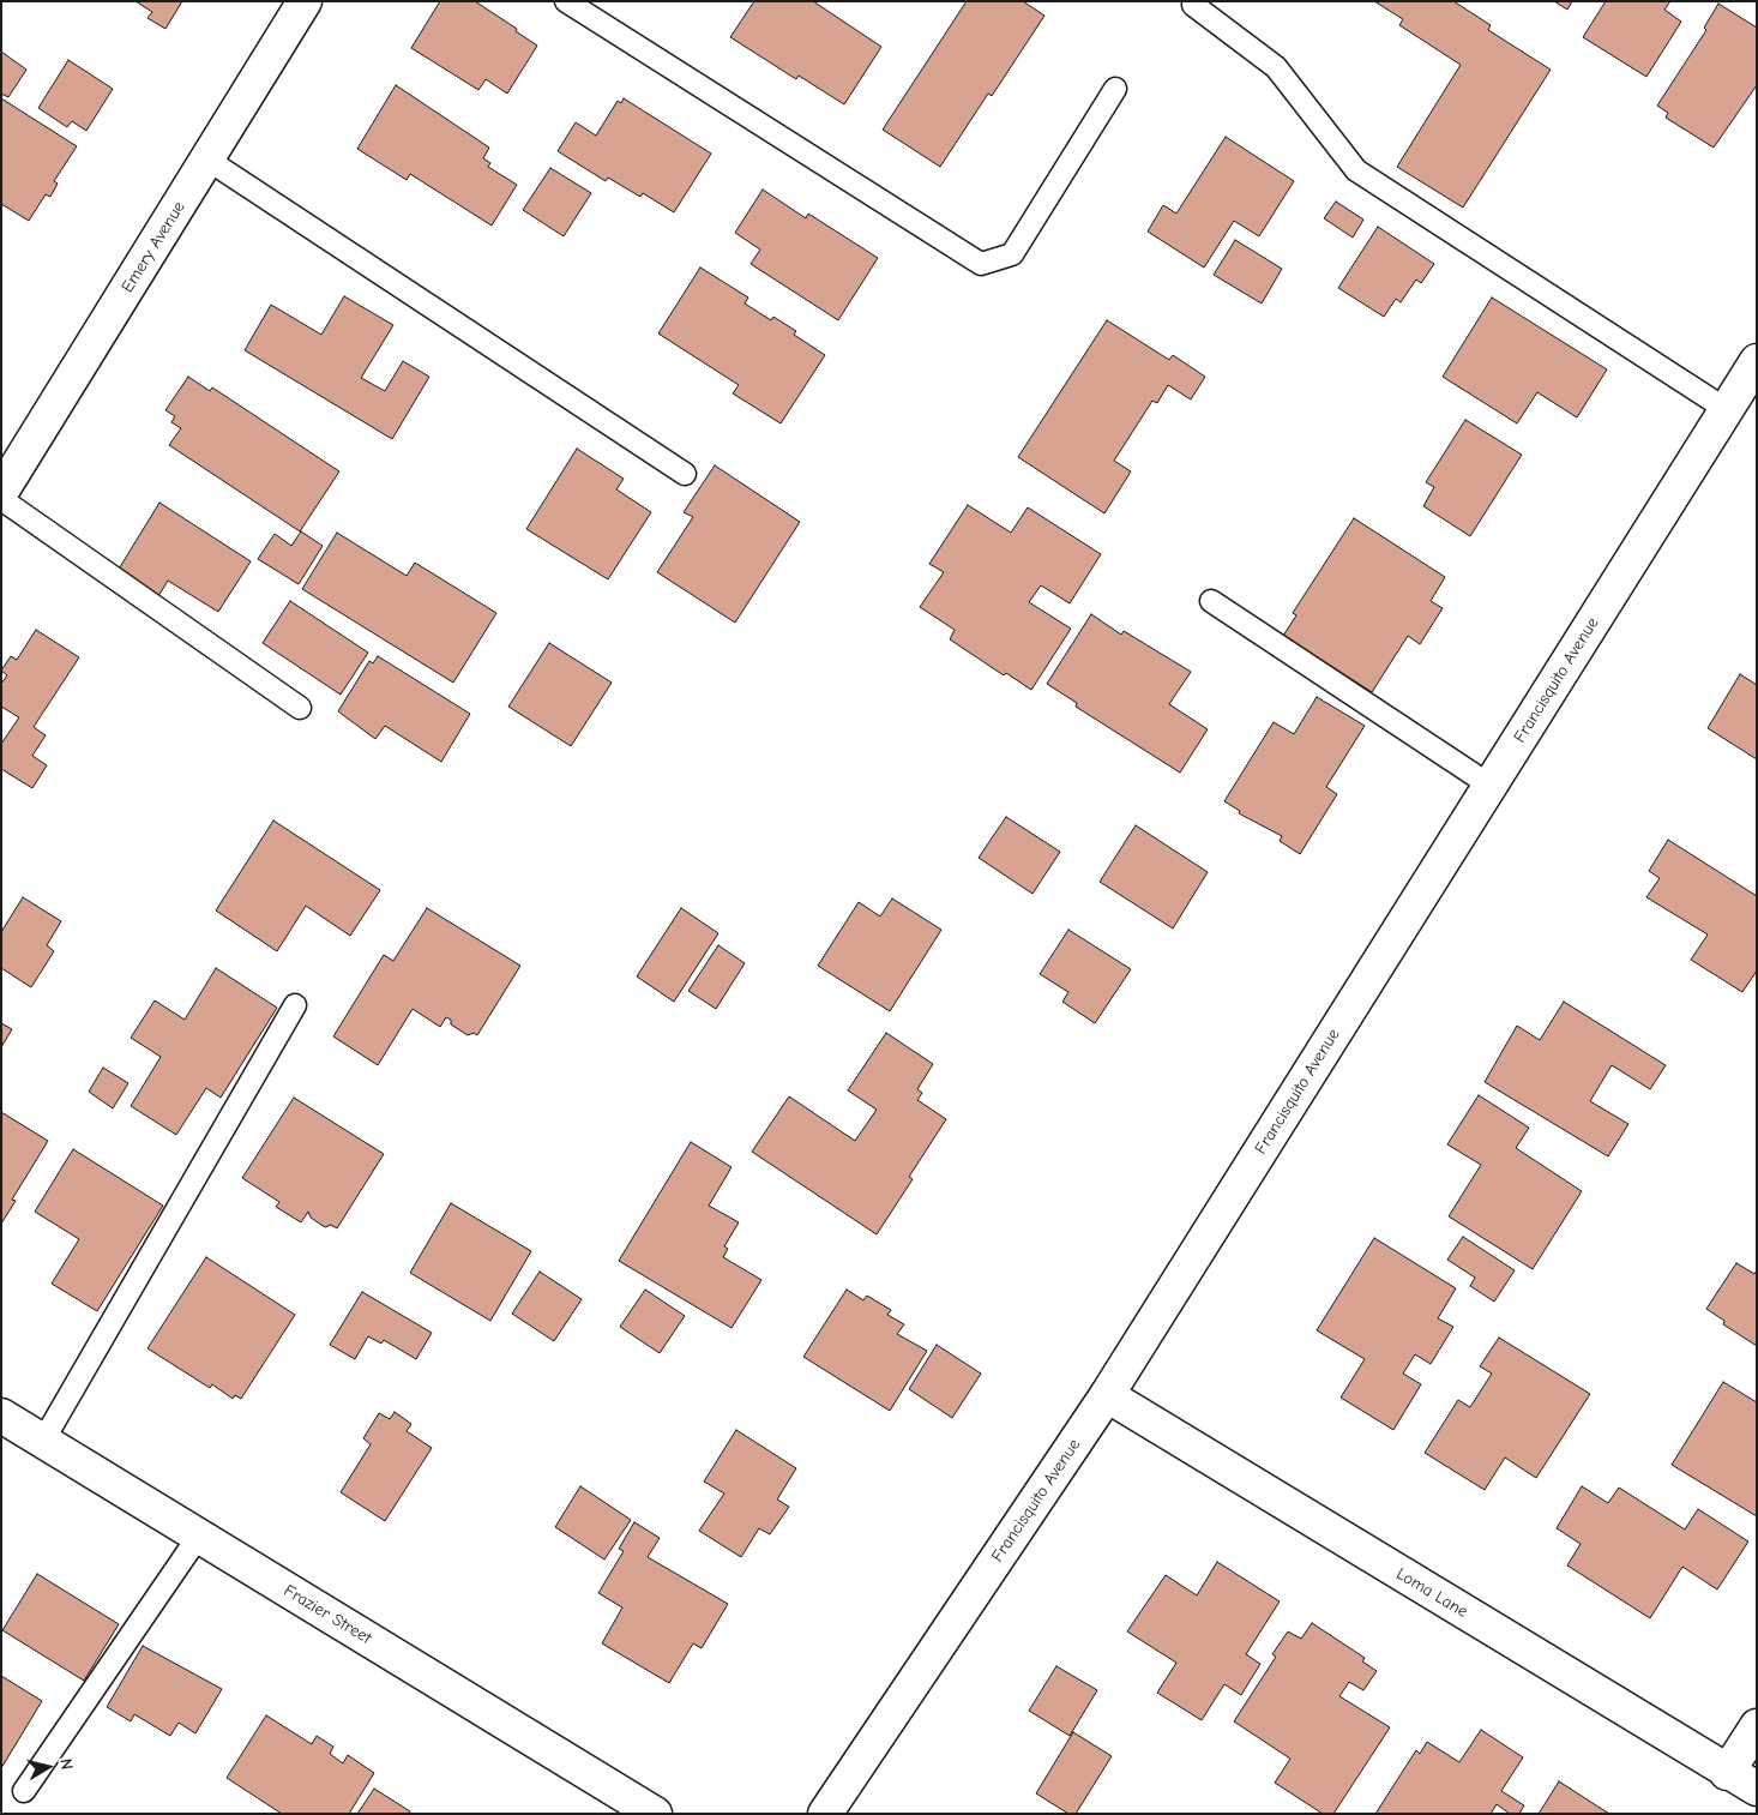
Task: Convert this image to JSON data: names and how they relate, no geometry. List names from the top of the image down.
{
  "streets": {
    "street": [
      "Emery Avenue",
      "Francisquito Avenue",
      "Loma Lane",
      "Frazier Street"
    ]
  },
  "crossings": [
    ["Francisquito Avenue", "Loma Lane"]
  ],
  "north": "right"
}
